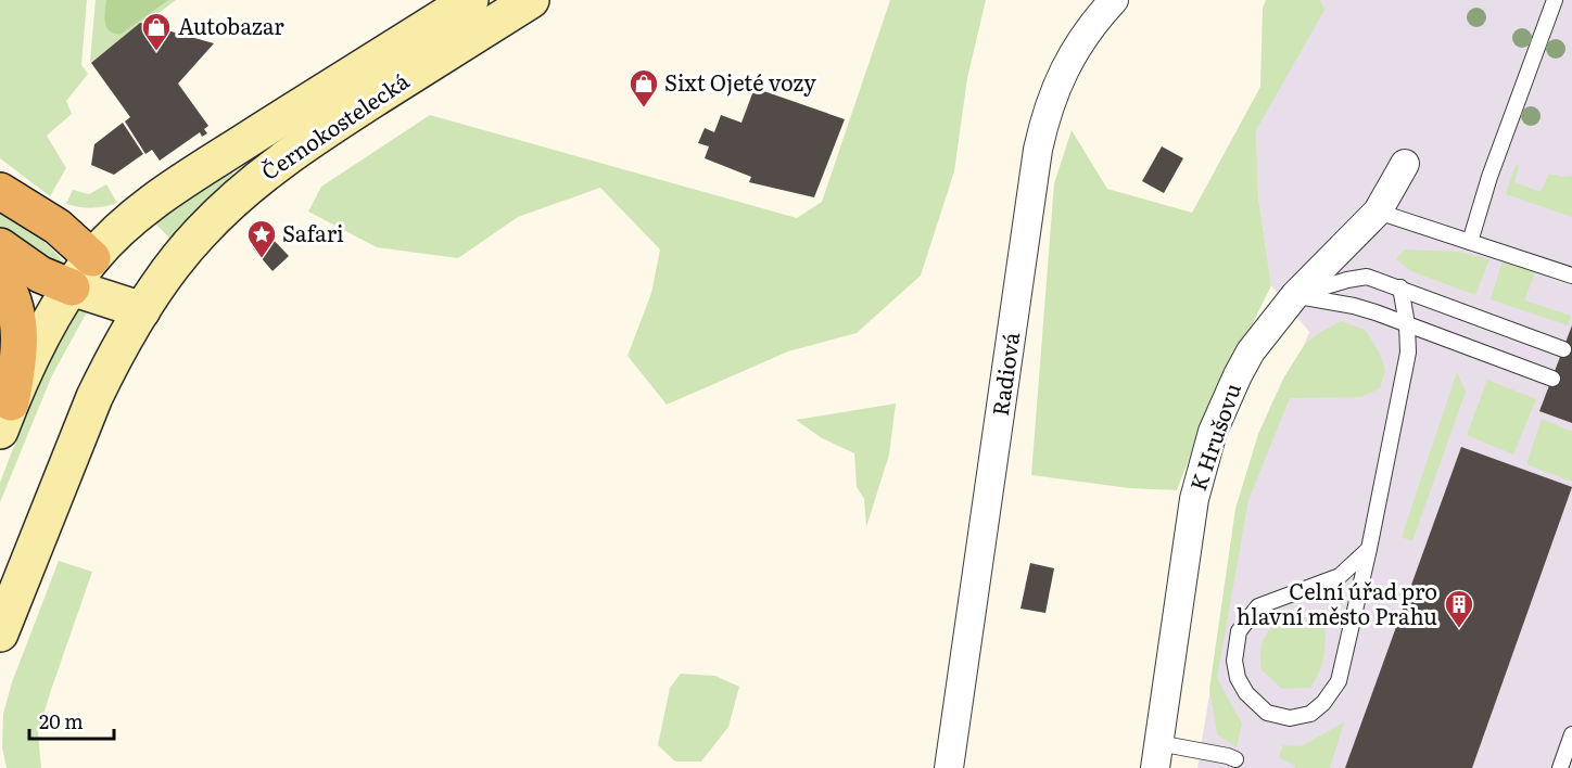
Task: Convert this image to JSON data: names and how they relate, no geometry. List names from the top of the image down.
{
  "streets": {
    "main road": ["Černokostelecká"],
    "street": ["Radiová", "K Hrušovu"]
  },
  "places": {
    "shop": ["Autobazar", "Sixt Ojeté vozy"],
    "place": ["Safari"],
    "building": ["Celní úřad pro hlavní město Prahu"]
  },
  "scale_bar": "20 m"
}
